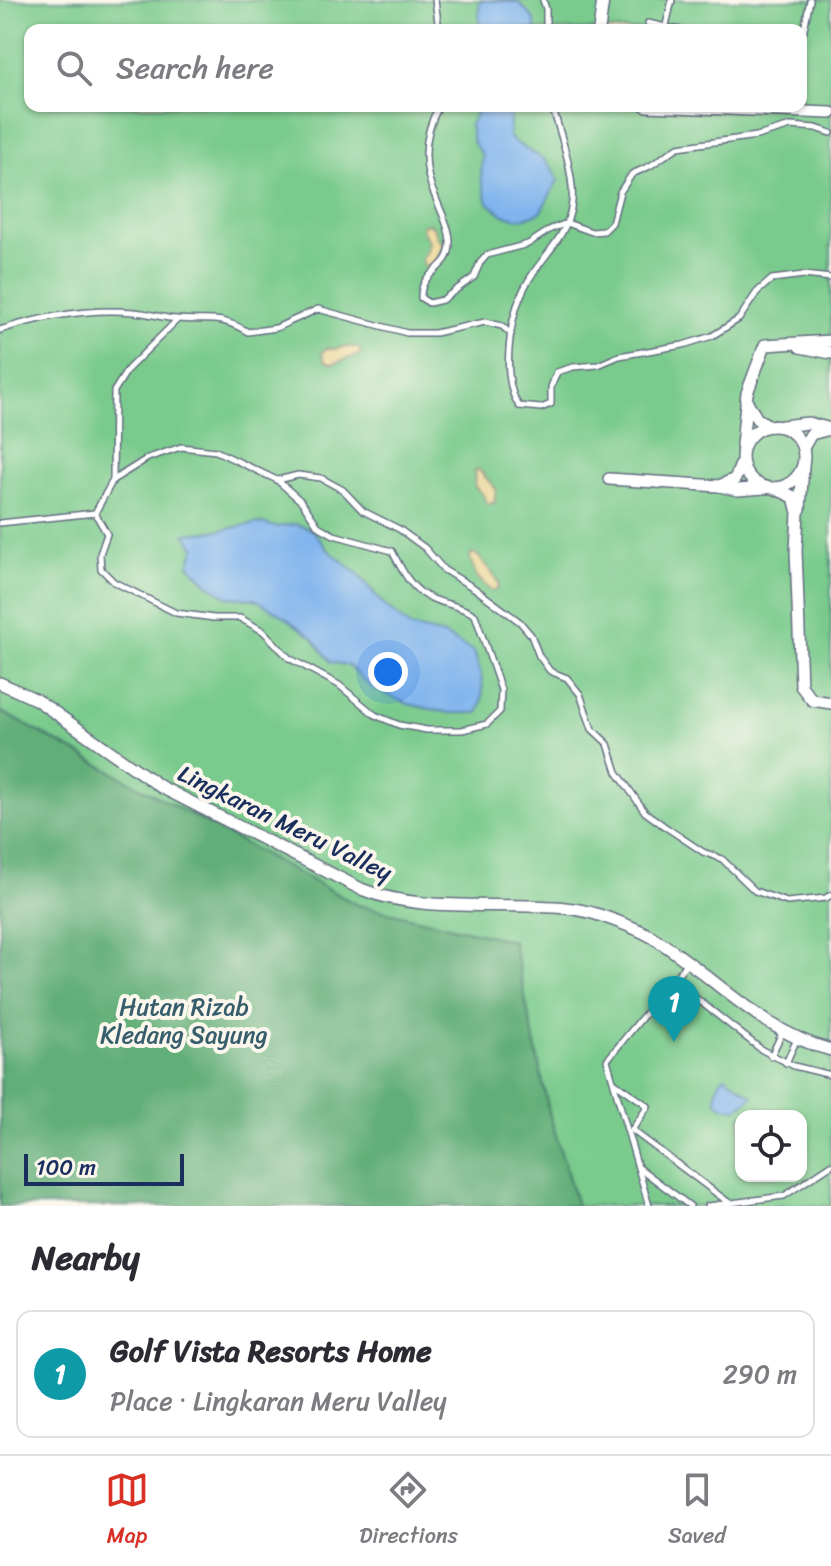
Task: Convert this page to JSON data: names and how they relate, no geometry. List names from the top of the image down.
{
  "streets": {
    "street": ["Lingkaran Meru Valley"]
  },
  "parks": ["Hutan Rizab Kledang Sayung"],
  "scale_bar": "100 m",
  "page": {
    "search": "Search here",
    "pins": "1",
    "scale": "100 m",
    "heading": "Nearby",
    "list": [
      {
        "mark": "1",
        "name": "Golf Vista Resorts Home",
        "note": "Place · Lingkaran Meru Valley",
        "value": "290 m"
      }
    ],
    "nav": ["Map", "Directions", "Saved"]
  }
}
